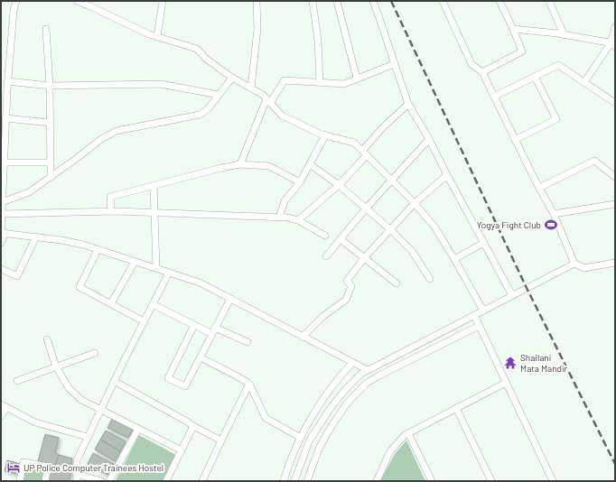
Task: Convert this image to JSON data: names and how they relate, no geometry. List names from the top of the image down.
{
  "places": {
    "sports": ["Yogya Fight Club"],
    "temple": ["Shailani Mata Mandir"],
    "hotel": ["UP Police Computer Trainees Hostel"]
  }
}
